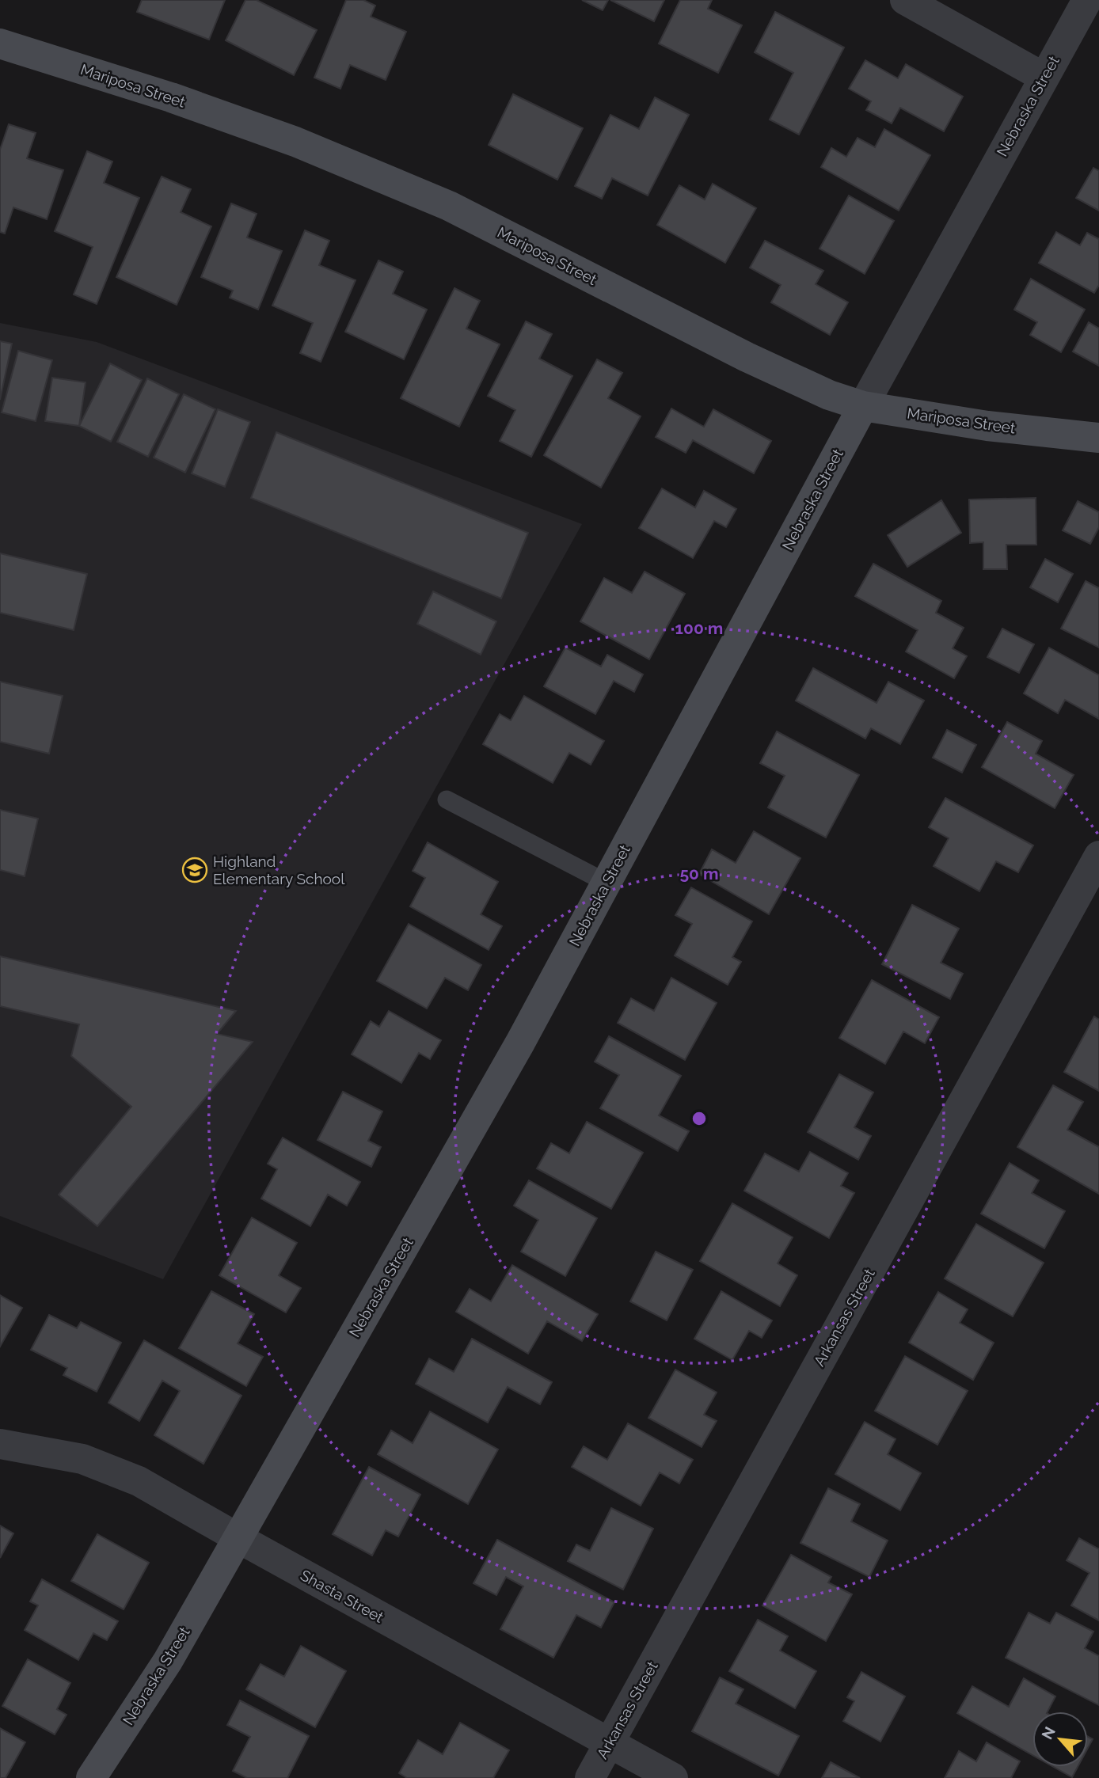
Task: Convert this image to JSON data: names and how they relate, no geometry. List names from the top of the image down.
{
  "streets": {
    "street": [
      "Mariposa Street",
      "Nebraska Street",
      "Arkansas Street",
      "Shasta Street"
    ]
  },
  "crossings": [
    ["Mariposa Street", "Nebraska Street"],
    ["Nebraska Street", "Shasta Street"],
    ["Arkansas Street", "Shasta Street"]
  ],
  "places": {
    "school or university": ["Highland Elementary School"]
  },
  "north": "top left",
  "rings": ["100 m", "50 m"]
}
